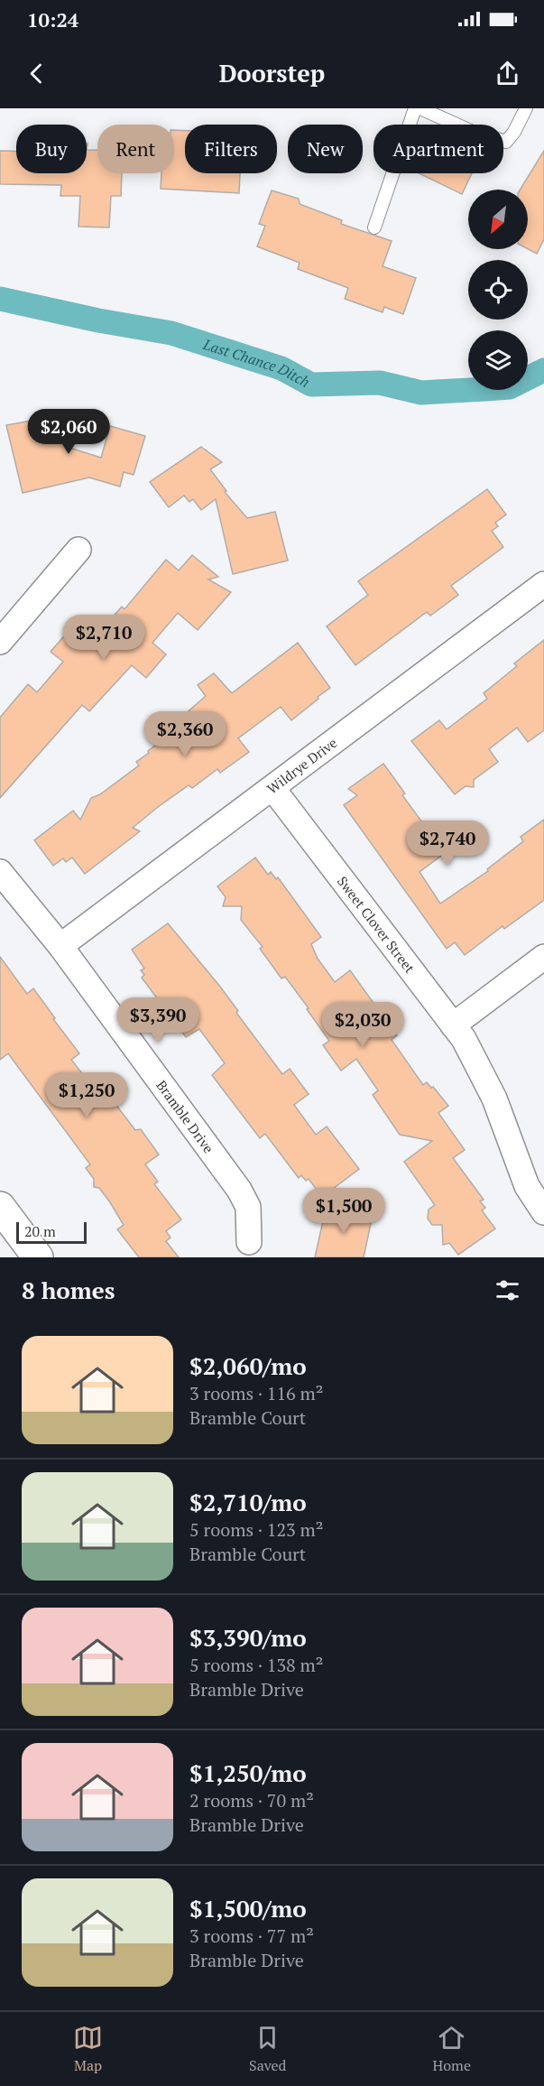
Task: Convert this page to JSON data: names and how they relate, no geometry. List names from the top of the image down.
{
  "streets": {
    "street": ["Wildrye Drive", "Sweet Clover Street", "Bramble Drive"]
  },
  "crossings": [
    ["Wildrye Drive", "Sweet Clover Street"],
    ["Wildrye Drive", "Bramble Drive"]
  ],
  "water": ["Last Chance Ditch"],
  "scale_bar": "20 m",
  "north": "bottom left",
  "page": {
    "status": "10:24",
    "header": "Doorstep",
    "chip": [
      "Buy",
      "Rent",
      "Filters",
      "New",
      "Apartment"
    ],
    "price": [
      "$2,060",
      "$2,710",
      "$2,360",
      "$2,740",
      "$3,390",
      "$2,030",
      "$1,250",
      "$1,500"
    ],
    "scale": "20 m",
    "heading": "8 homes",
    "list": [
      {
        "name": "$2,060/mo",
        "note": "3 rooms · 116 m² · Bramble Court"
      },
      {
        "name": "$2,710/mo",
        "note": "5 rooms · 123 m² · Bramble Court"
      },
      {
        "name": "$3,390/mo",
        "note": "5 rooms · 138 m² · Bramble Drive"
      },
      {
        "name": "$1,250/mo",
        "note": "2 rooms · 70 m² · Bramble Drive"
      },
      {
        "name": "$1,500/mo",
        "note": "3 rooms · 77 m² · Bramble Drive"
      }
    ],
    "tabs": ["Map", "Saved", "Home"]
  }
}
